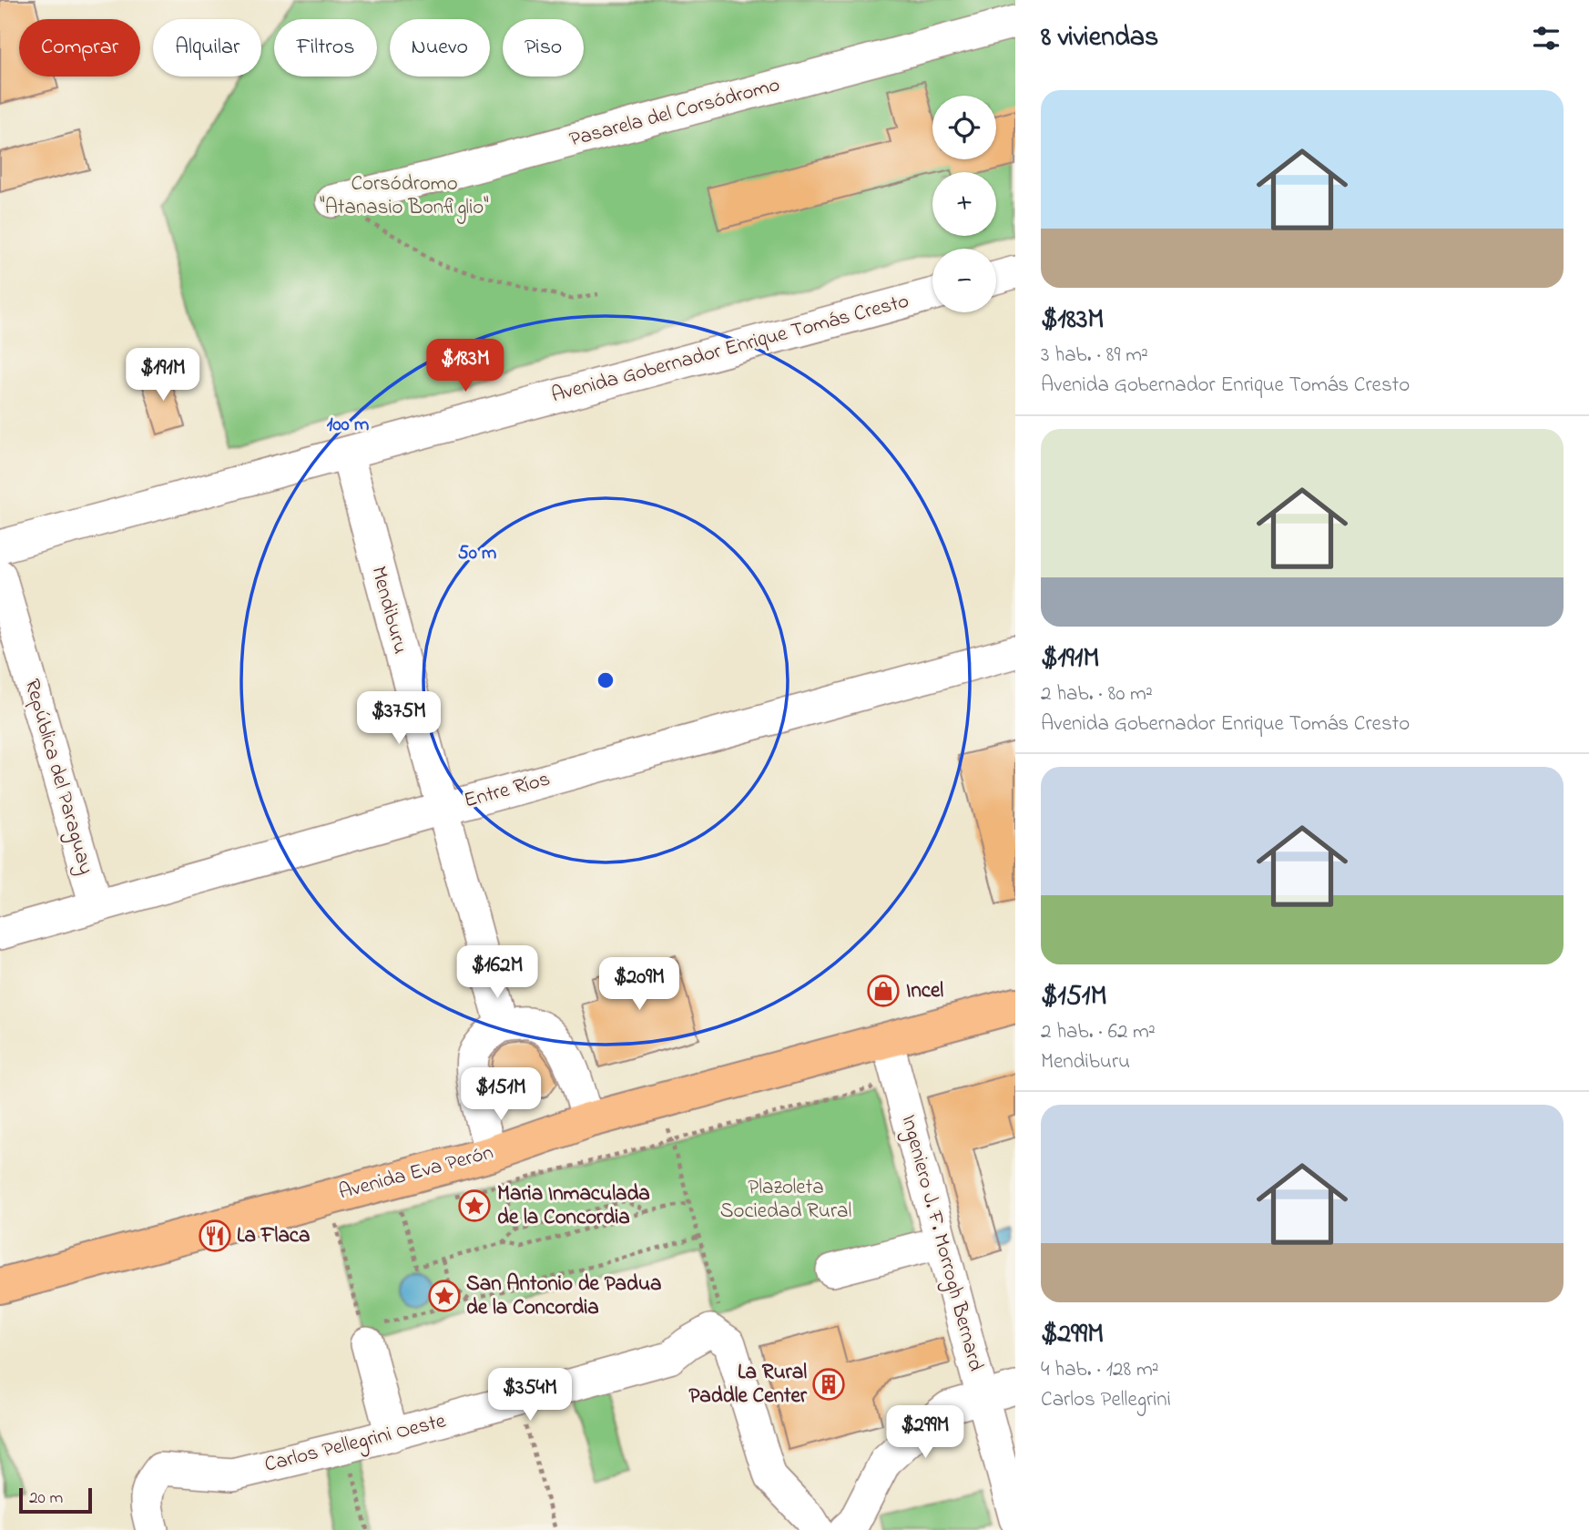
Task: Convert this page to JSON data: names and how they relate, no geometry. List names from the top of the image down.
{
  "streets": {
    "main road": ["Avenida Eva Perón"],
    "street": [
      "Pasarela del Corsódromo",
      "Avenida Gobernador Enrique Tomás Cresto",
      "Mendiburu",
      "República del Paraguay",
      "Entre Ríos",
      "Ingeniero J. F. Morrogh Bernard",
      "Carlos Pellegrini Oeste"
    ]
  },
  "crossings": [
    ["Avenida Gobernador Enrique Tomás Cresto", "Mendiburu"],
    ["Mendiburu", "Entre Ríos"],
    ["República del Paraguay", "Entre Ríos"],
    ["Avenida Eva Perón", "Ingeniero J. F. Morrogh Bernard"]
  ],
  "parks": ["Corsódromo \"Atanasio Bonfiglio\"", "Plazoleta Sociedad Rural"],
  "places": {
    "shop": ["Incel"],
    "place": ["Maria Inmaculada de la Concordia", "San Antonio de Padua de la Concordia"],
    "restaurant": ["La Flaca"],
    "building": ["La Rural Paddle Center"]
  },
  "scale_bar": "20 m",
  "page": {
    "heading": "8 viviendas",
    "chip": [
      "Comprar",
      "Alquilar",
      "Filtros",
      "Nuevo",
      "Piso"
    ],
    "list": [
      {
        "name": "$183M",
        "note": "3 hab. · 89 m² · Avenida Gobernador Enrique Tomás Cresto"
      },
      {
        "name": "$191M",
        "note": "2 hab. · 80 m² · Avenida Gobernador Enrique Tomás Cresto"
      },
      {
        "name": "$151M",
        "note": "2 hab. · 62 m² · Mendiburu"
      },
      {
        "name": "$299M",
        "note": "4 hab. · 128 m² · Carlos Pellegrini"
      }
    ],
    "map_buttons": ["+", "−"],
    "price": [
      "$183M",
      "$191M",
      "$375M",
      "$162M",
      "$209M",
      "$151M",
      "$354M",
      "$299M"
    ],
    "scale": "20 m"
  },
  "rings": ["100 m", "50 m"]
}
